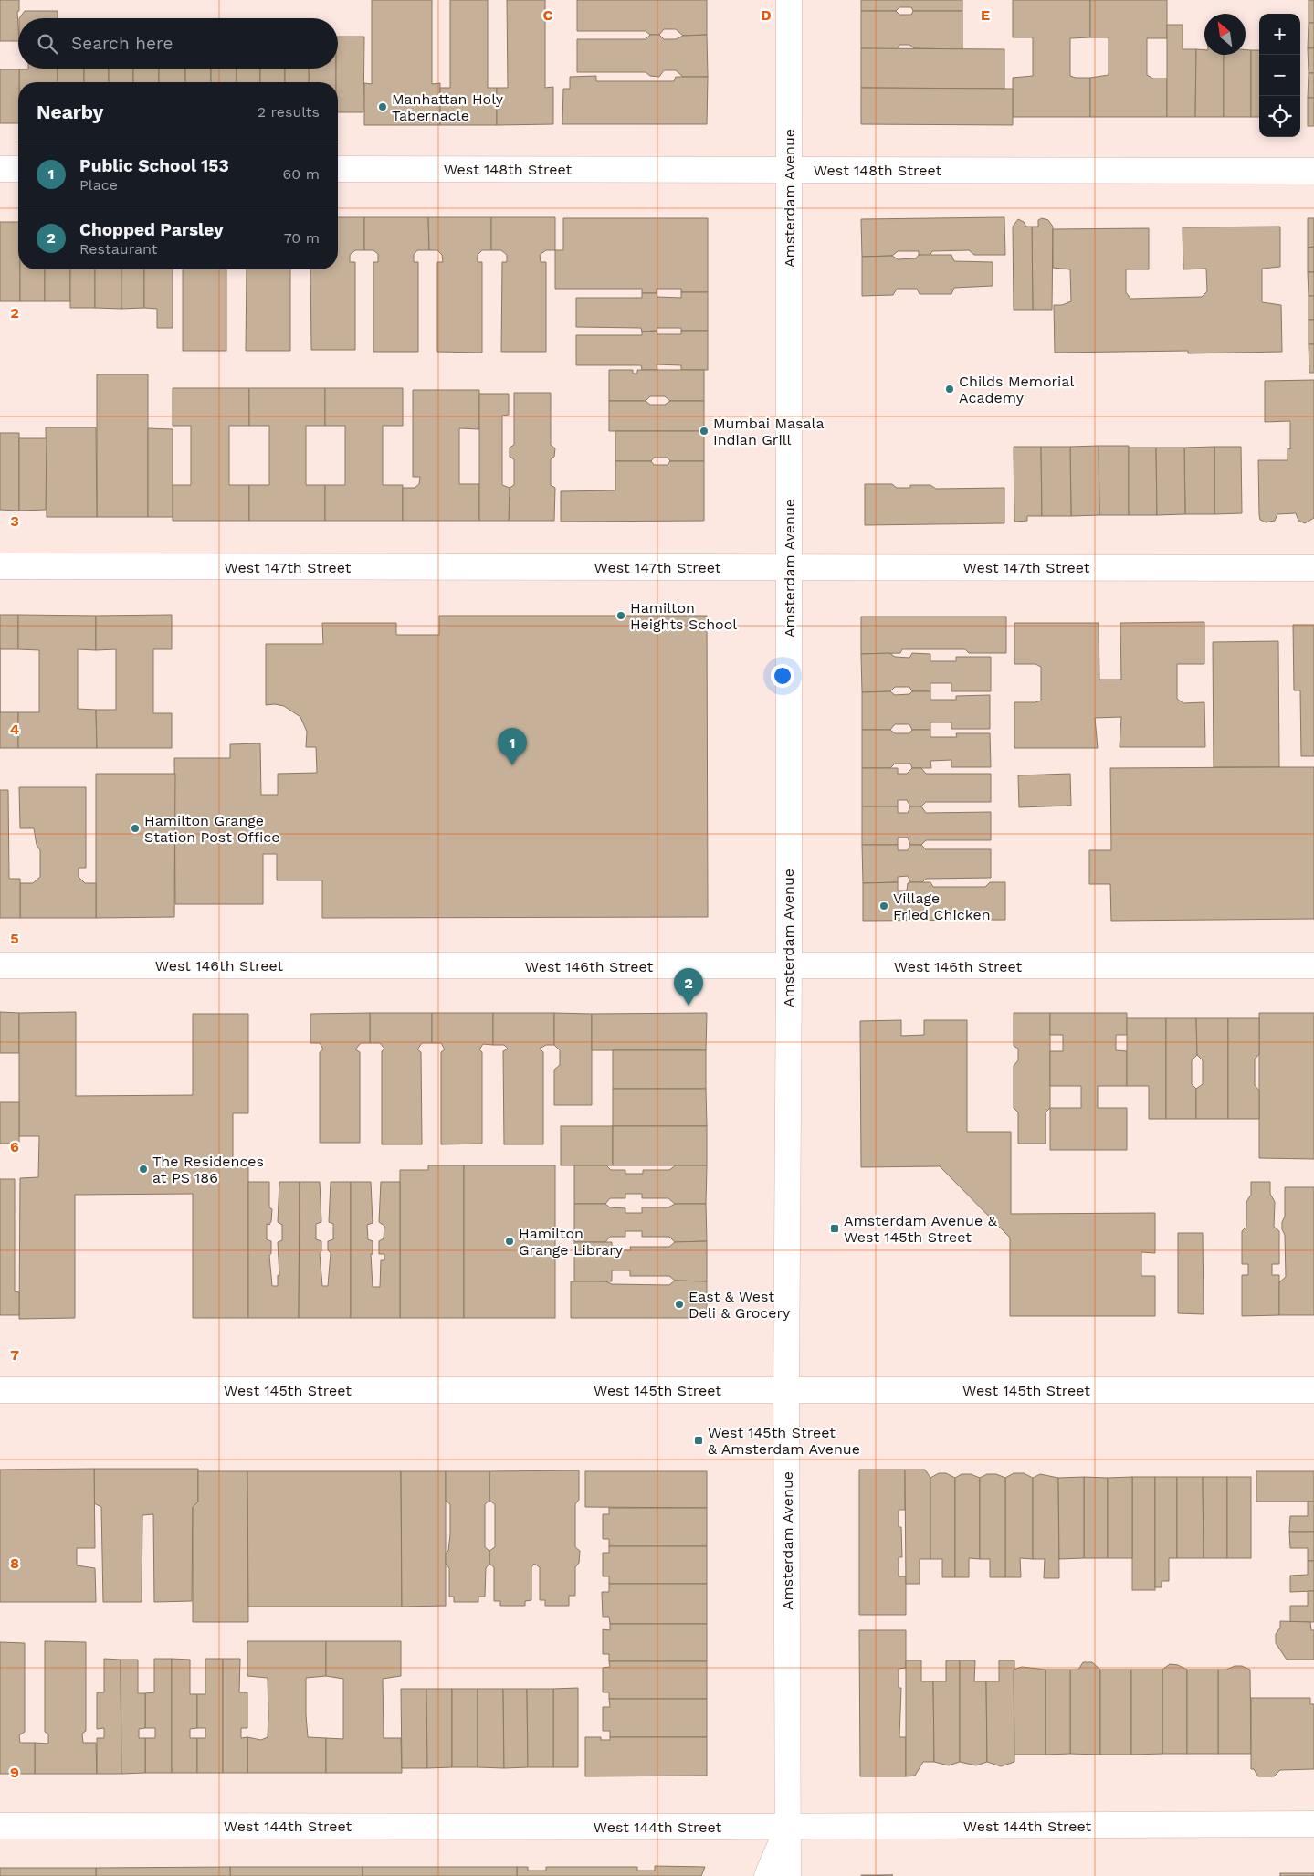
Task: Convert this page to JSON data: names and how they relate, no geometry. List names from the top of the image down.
{
  "streets": {
    "street": [
      "West 148th Street",
      "Amsterdam Avenue",
      "West 147th Street",
      "West 146th Street",
      "West 145th Street",
      "West 144th Street"
    ]
  },
  "crossings": [
    ["West 148th Street", "Amsterdam Avenue"],
    ["Amsterdam Avenue", "West 147th Street"],
    ["Amsterdam Avenue", "West 146th Street"],
    ["Amsterdam Avenue", "West 145th Street"],
    ["Amsterdam Avenue", "West 144th Street"]
  ],
  "places": {
    "other": [
      "Manhattan Holy Tabernacle",
      "Childs Memorial Academy",
      "Mumbai Masala Indian Grill",
      "Hamilton Heights School",
      "Hamilton Grange Station Post Office",
      "Village Fried Chicken",
      "The Residences at PS 186",
      "Hamilton Grange Library",
      "East & West Deli & Grocery"
    ],
    "transit": ["Amsterdam Avenue & West 145th Street", "West 145th Street & Amsterdam Avenue"]
  },
  "north": "top left",
  "page": {
    "map_buttons": ["+", "−"],
    "search": "Search here",
    "heading": ["Nearby", "2 results"],
    "list": [
      {
        "mark": "1",
        "name": "Public School 153",
        "note": "Place",
        "value": "60 m"
      },
      {
        "mark": "2",
        "name": "Chopped Parsley",
        "note": "Restaurant",
        "value": "70 m"
      }
    ],
    "pins": ["1", "2"]
  },
  "grid": {
    "columns": ["C", "D", "E"],
    "rows": [
      "2",
      "3",
      "4",
      "5",
      "6",
      "7",
      "8",
      "9"
    ]
  }
}
